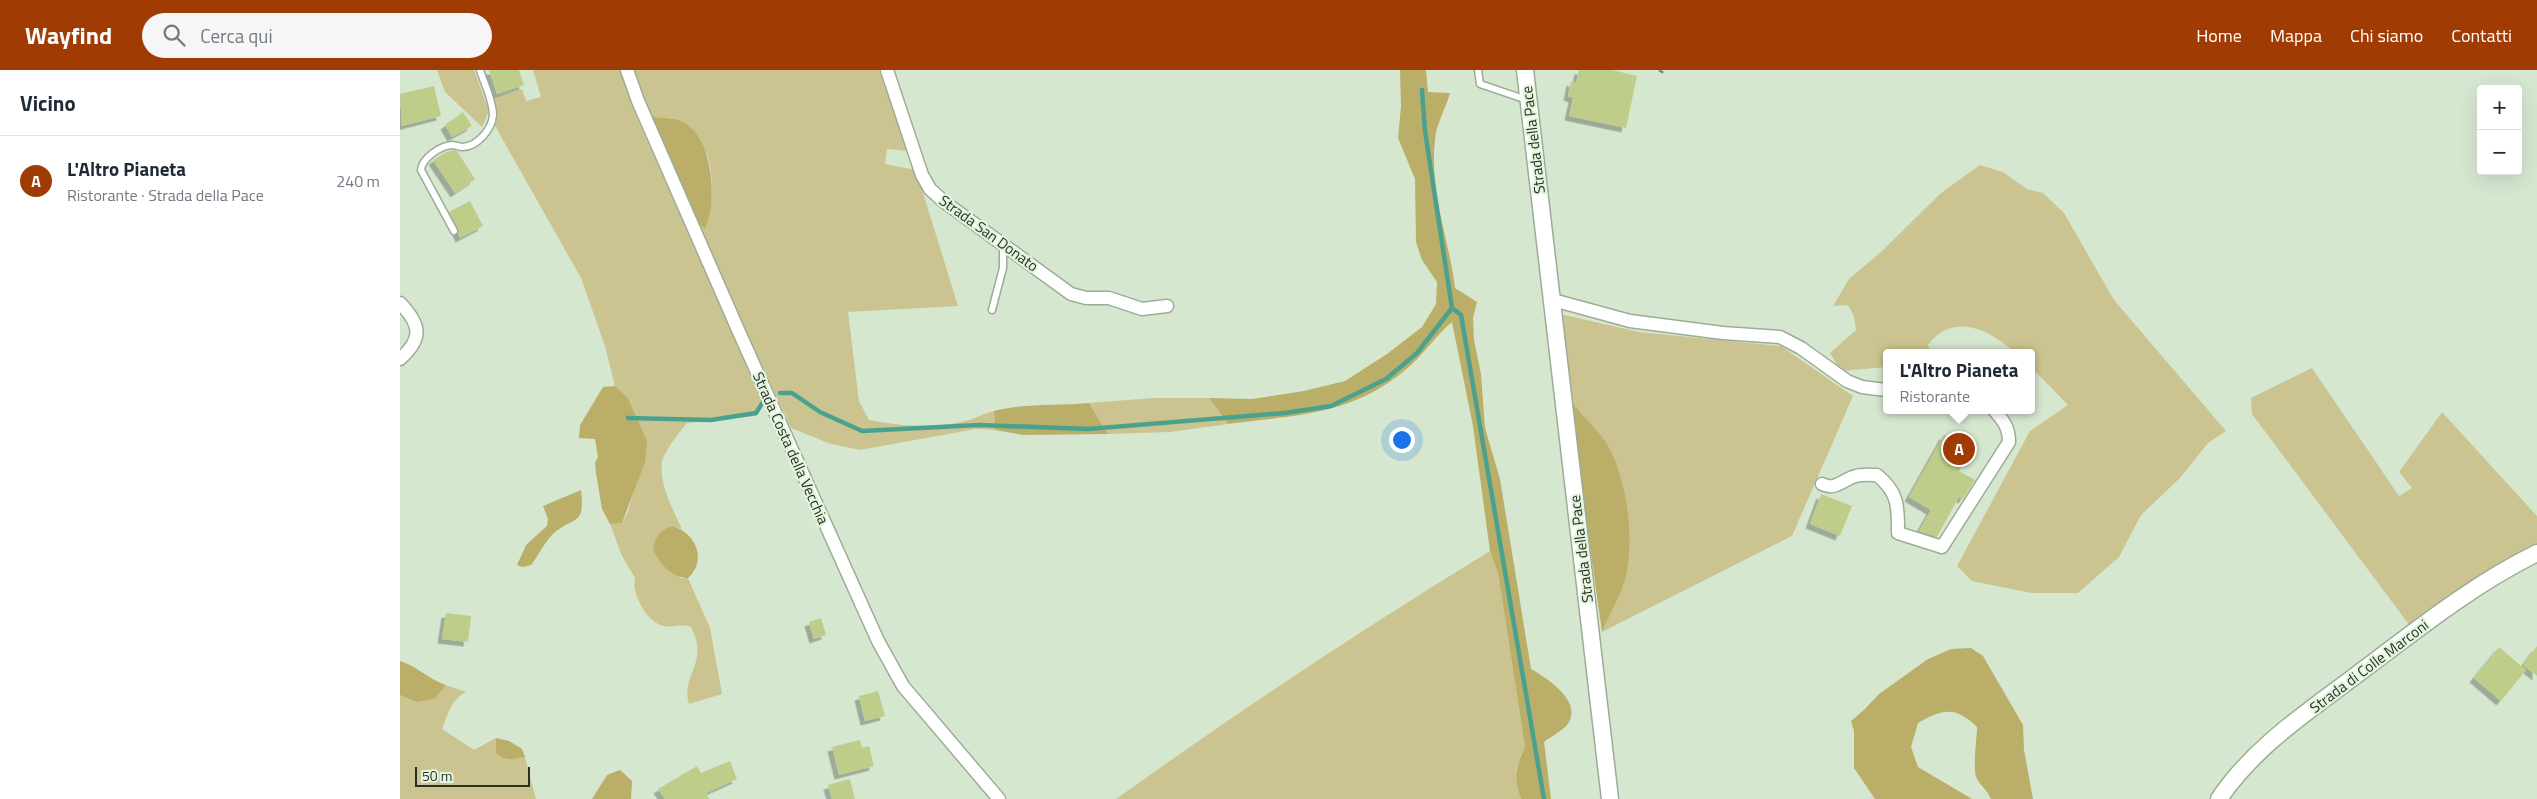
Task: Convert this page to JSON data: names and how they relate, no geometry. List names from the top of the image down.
{
  "streets": {
    "street": [
      "Strada della Pace",
      "Strada San Donato",
      "Strada Costa della Vecchia",
      "Strada di Colle Marconi"
    ]
  },
  "scale_bar": "50 m",
  "page": {
    "header": "Wayfind",
    "search": "Cerca qui",
    "nav": [
      "Home",
      "Mappa",
      "Chi siamo",
      "Contatti"
    ],
    "heading": "Vicino",
    "map_buttons": ["+", "−"],
    "list": [
      {
        "mark": "A",
        "name": "L'Altro Pianeta",
        "note": "Ristorante · Strada della Pace",
        "value": "240 m"
      }
    ],
    "popup": ["L'Altro Pianeta", "Ristorante"],
    "pins": "A",
    "scale": "50 m"
  }
}
